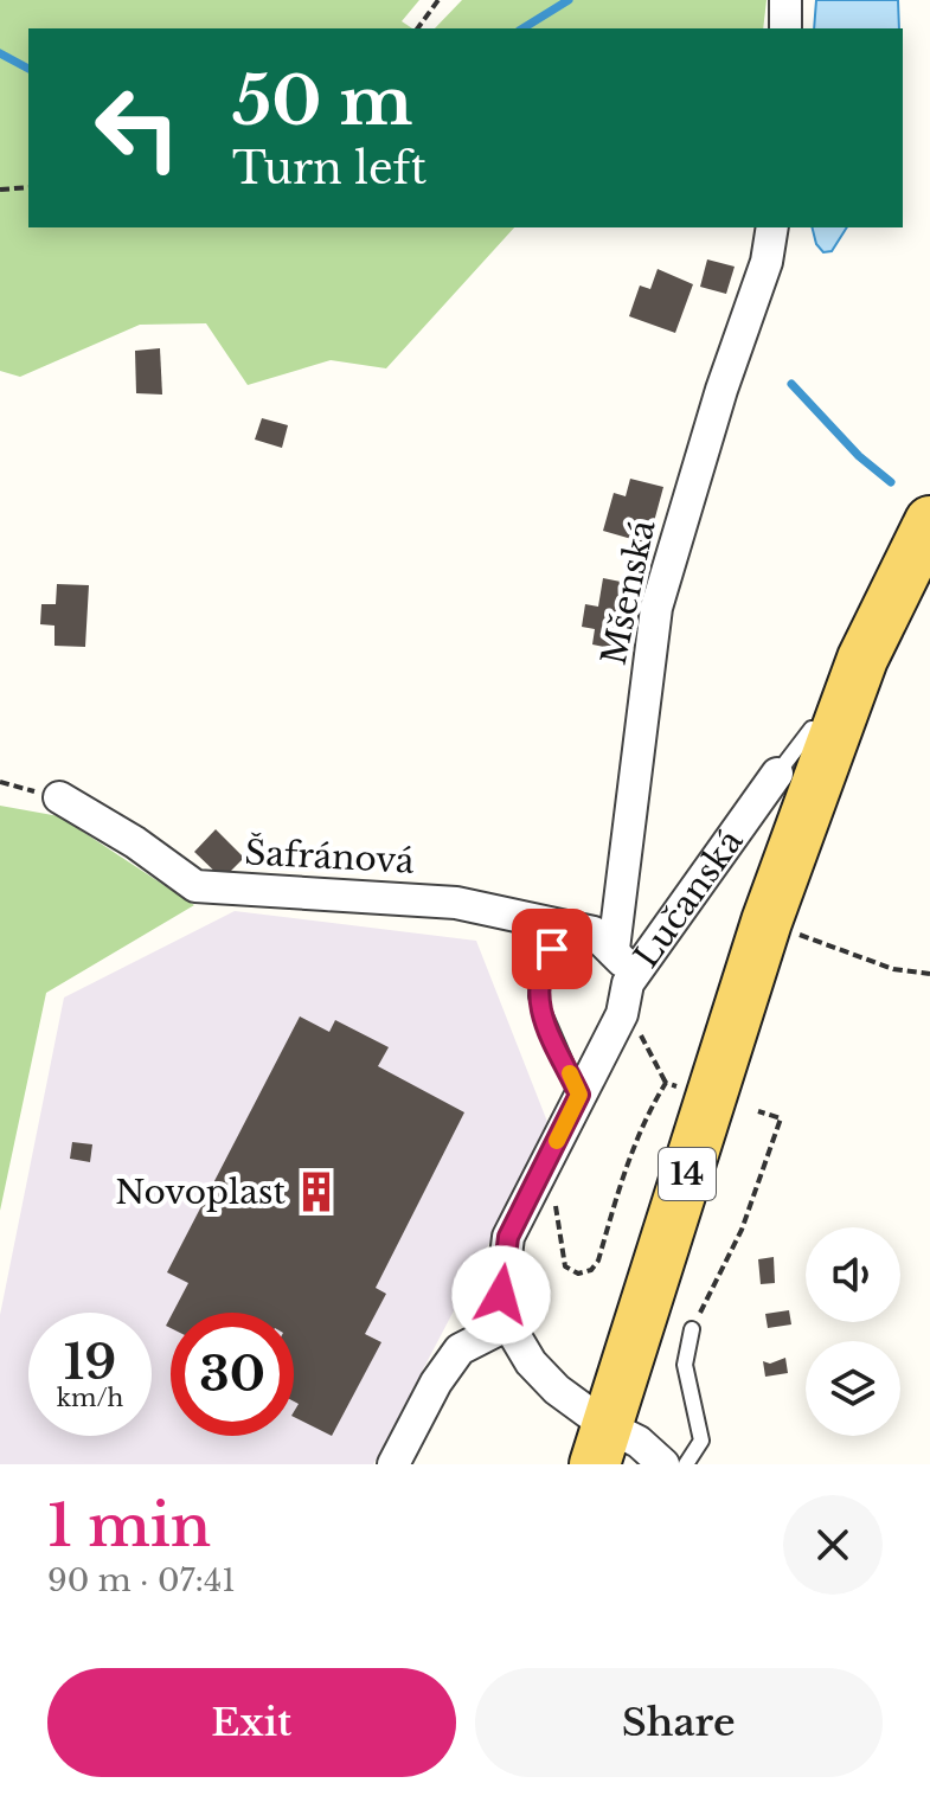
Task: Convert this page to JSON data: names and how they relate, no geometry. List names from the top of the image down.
{
  "streets": {
    "main road": ["14"],
    "street": ["Mšenská", "Šafránová", "Lučanská"]
  },
  "crossings": [
    ["Mšenská", "Šafránová"],
    ["Mšenská", "Lučanská"]
  ],
  "places": {
    "building": ["Novoplast"]
  },
  "page": {
    "turn": ["50 m", "Turn left"],
    "speed": "19 km/h",
    "limit": "30",
    "heading": ["1 min", "90 m · 07:41"],
    "buttons": ["Exit", "Share"]
  }
}
